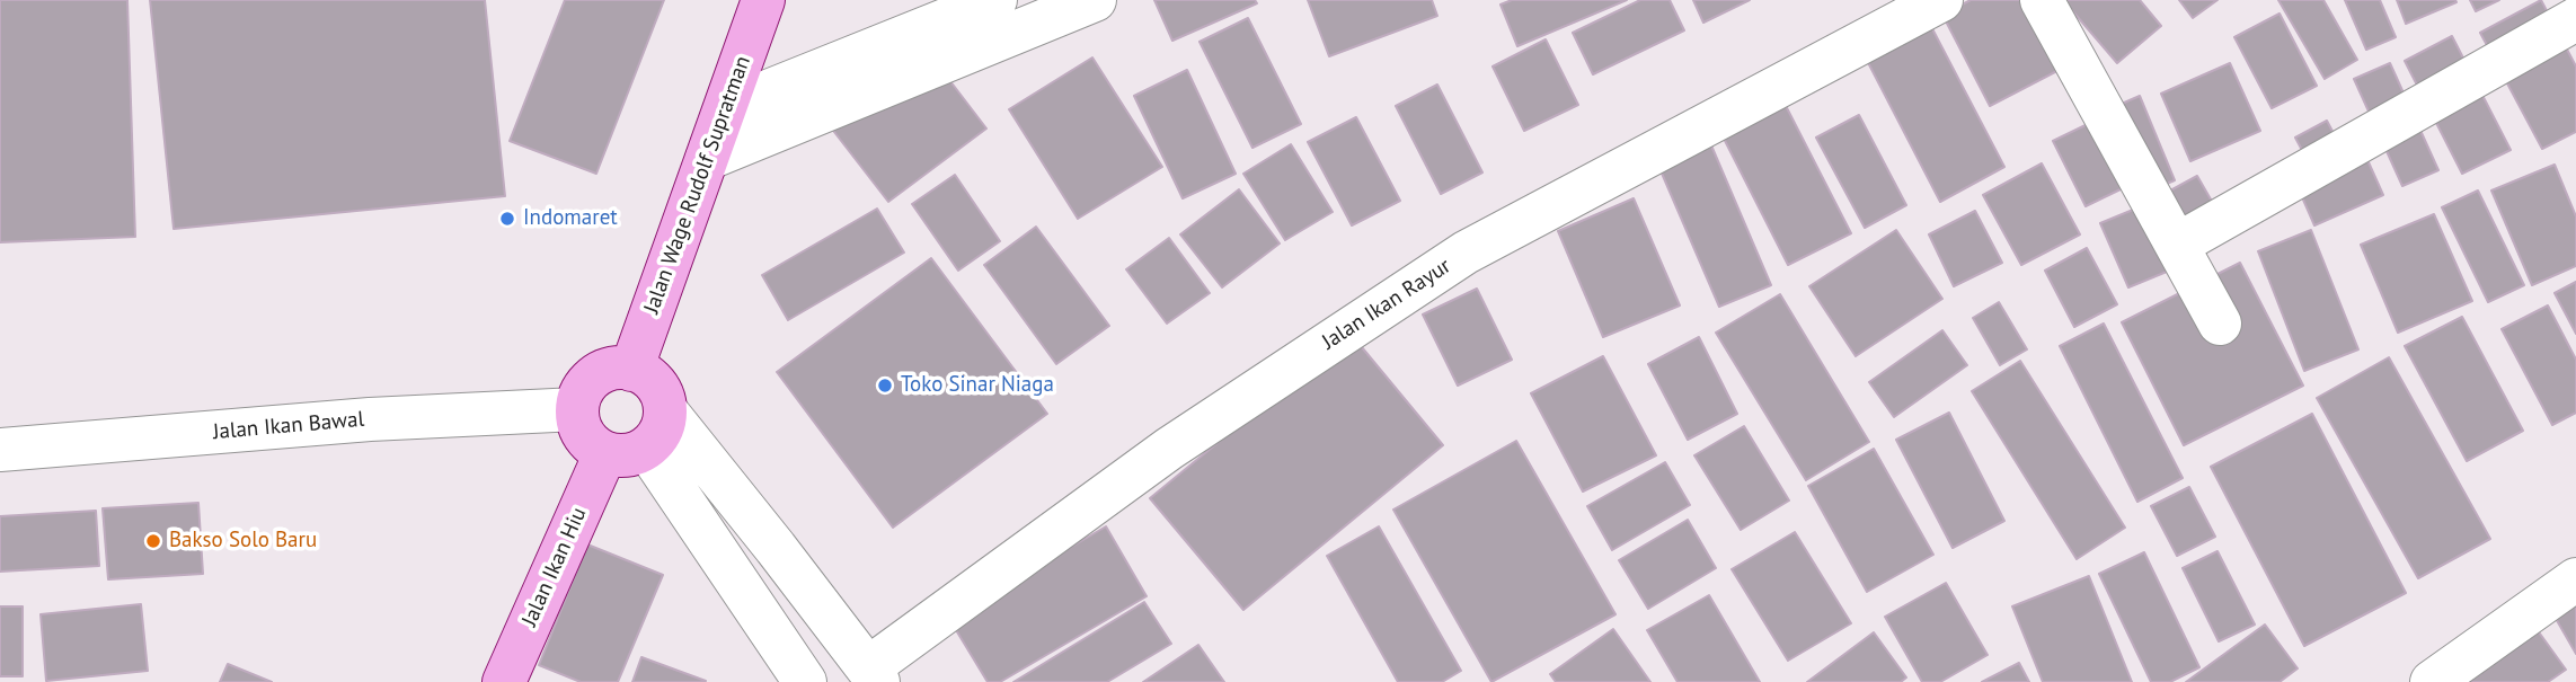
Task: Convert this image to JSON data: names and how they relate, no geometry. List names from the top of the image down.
{
  "streets": {
    "main road": ["Jalan Wage Rudolf Supratman", "Jalan Ikan Hiu"],
    "street": ["Jalan Ikan Rayur", "Jalan Ikan Bawal"]
  },
  "crossings": [
    ["Jalan Wage Rudolf Supratman", "Jalan Ikan Bawal"],
    ["Jalan Wage Rudolf Supratman", "Jalan Ikan Hiu"],
    ["Jalan Ikan Bawal", "Jalan Ikan Hiu"]
  ],
  "places": ["Indomaret", "Toko Sinar Niaga", "Bakso Solo Baru"]
}
